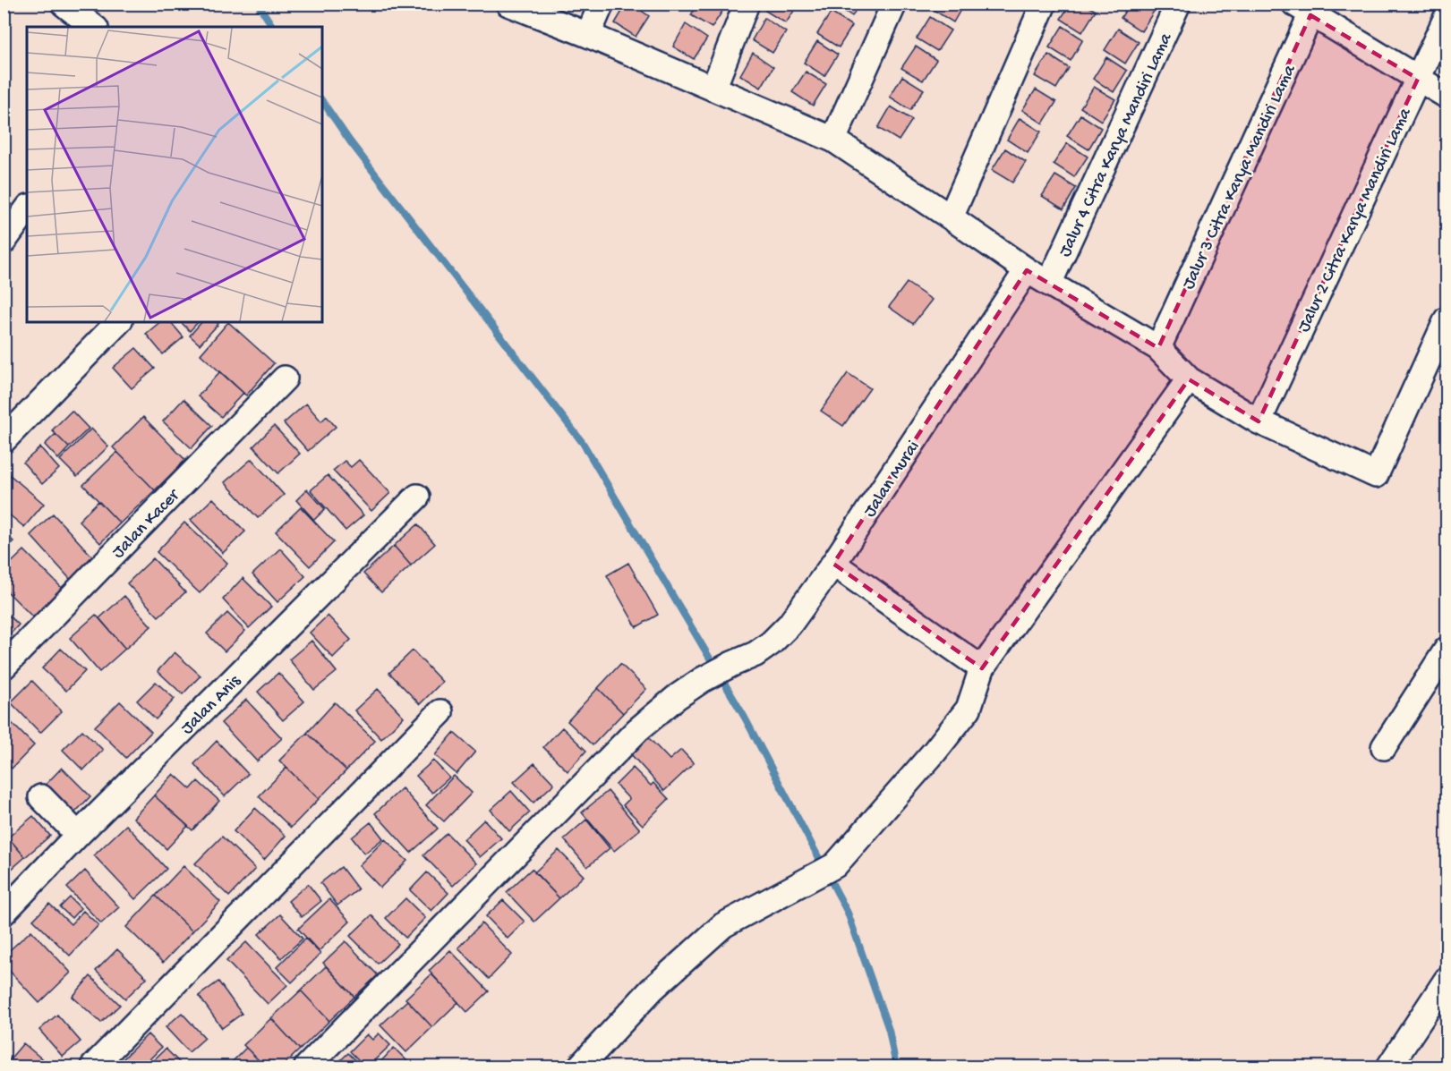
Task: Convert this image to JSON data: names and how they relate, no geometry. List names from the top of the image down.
{
  "streets": {
    "street": [
      "Jalur 4 Citra Karya Mandiri Lama",
      "Jalur 3 Citra Karya Mandiri Lama",
      "Jalur 2 Citra Karya Mandiri Lama",
      "Jalan Murai",
      "Jalan Kacer",
      "Jalan Anis"
    ]
  }
}
